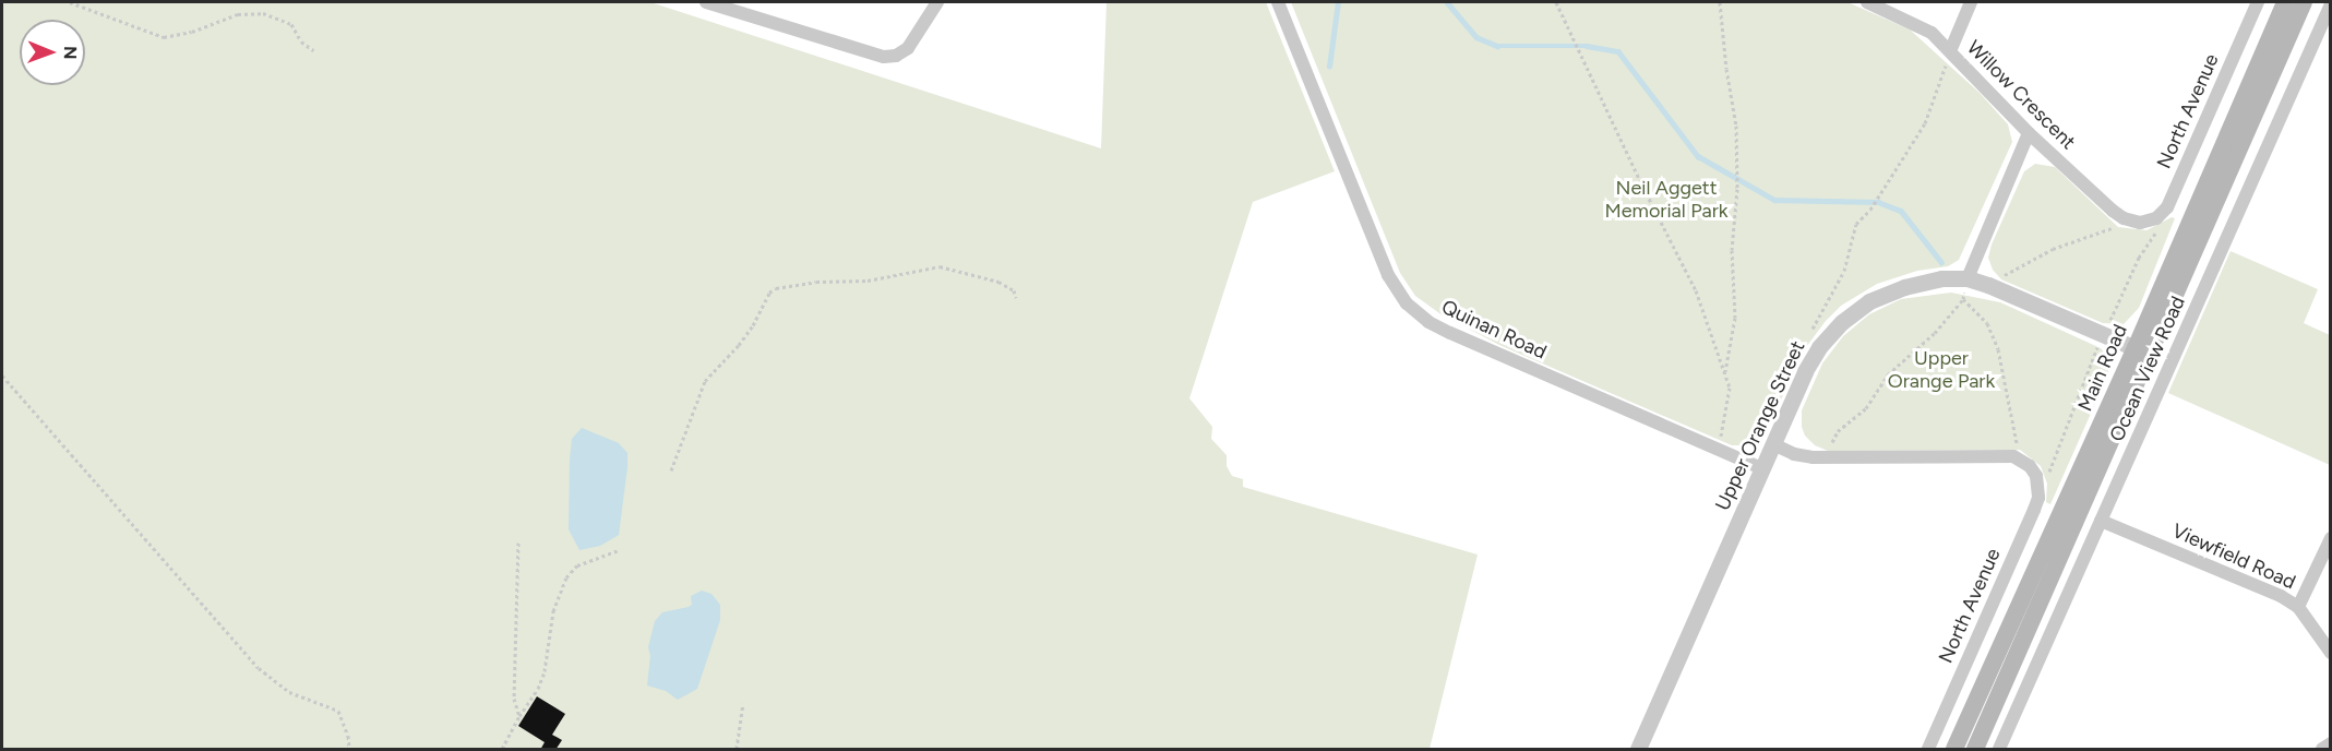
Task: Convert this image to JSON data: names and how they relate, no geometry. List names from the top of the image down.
{
  "streets": {
    "main road": ["Main Road"],
    "street": [
      "Willow Crescent",
      "North Avenue",
      "Quinan Road",
      "Ocean View Road",
      "Upper Orange Street",
      "Viewfield Road"
    ]
  },
  "crossings": [
    ["Willow Crescent", "North Avenue"],
    ["Quinan Road", "Upper Orange Street"],
    ["Main Road", "Upper Orange Street"],
    ["Ocean View Road", "Viewfield Road"]
  ],
  "parks": ["Neil Aggett Memorial Park", "Upper Orange Park"],
  "north": "right"
}
